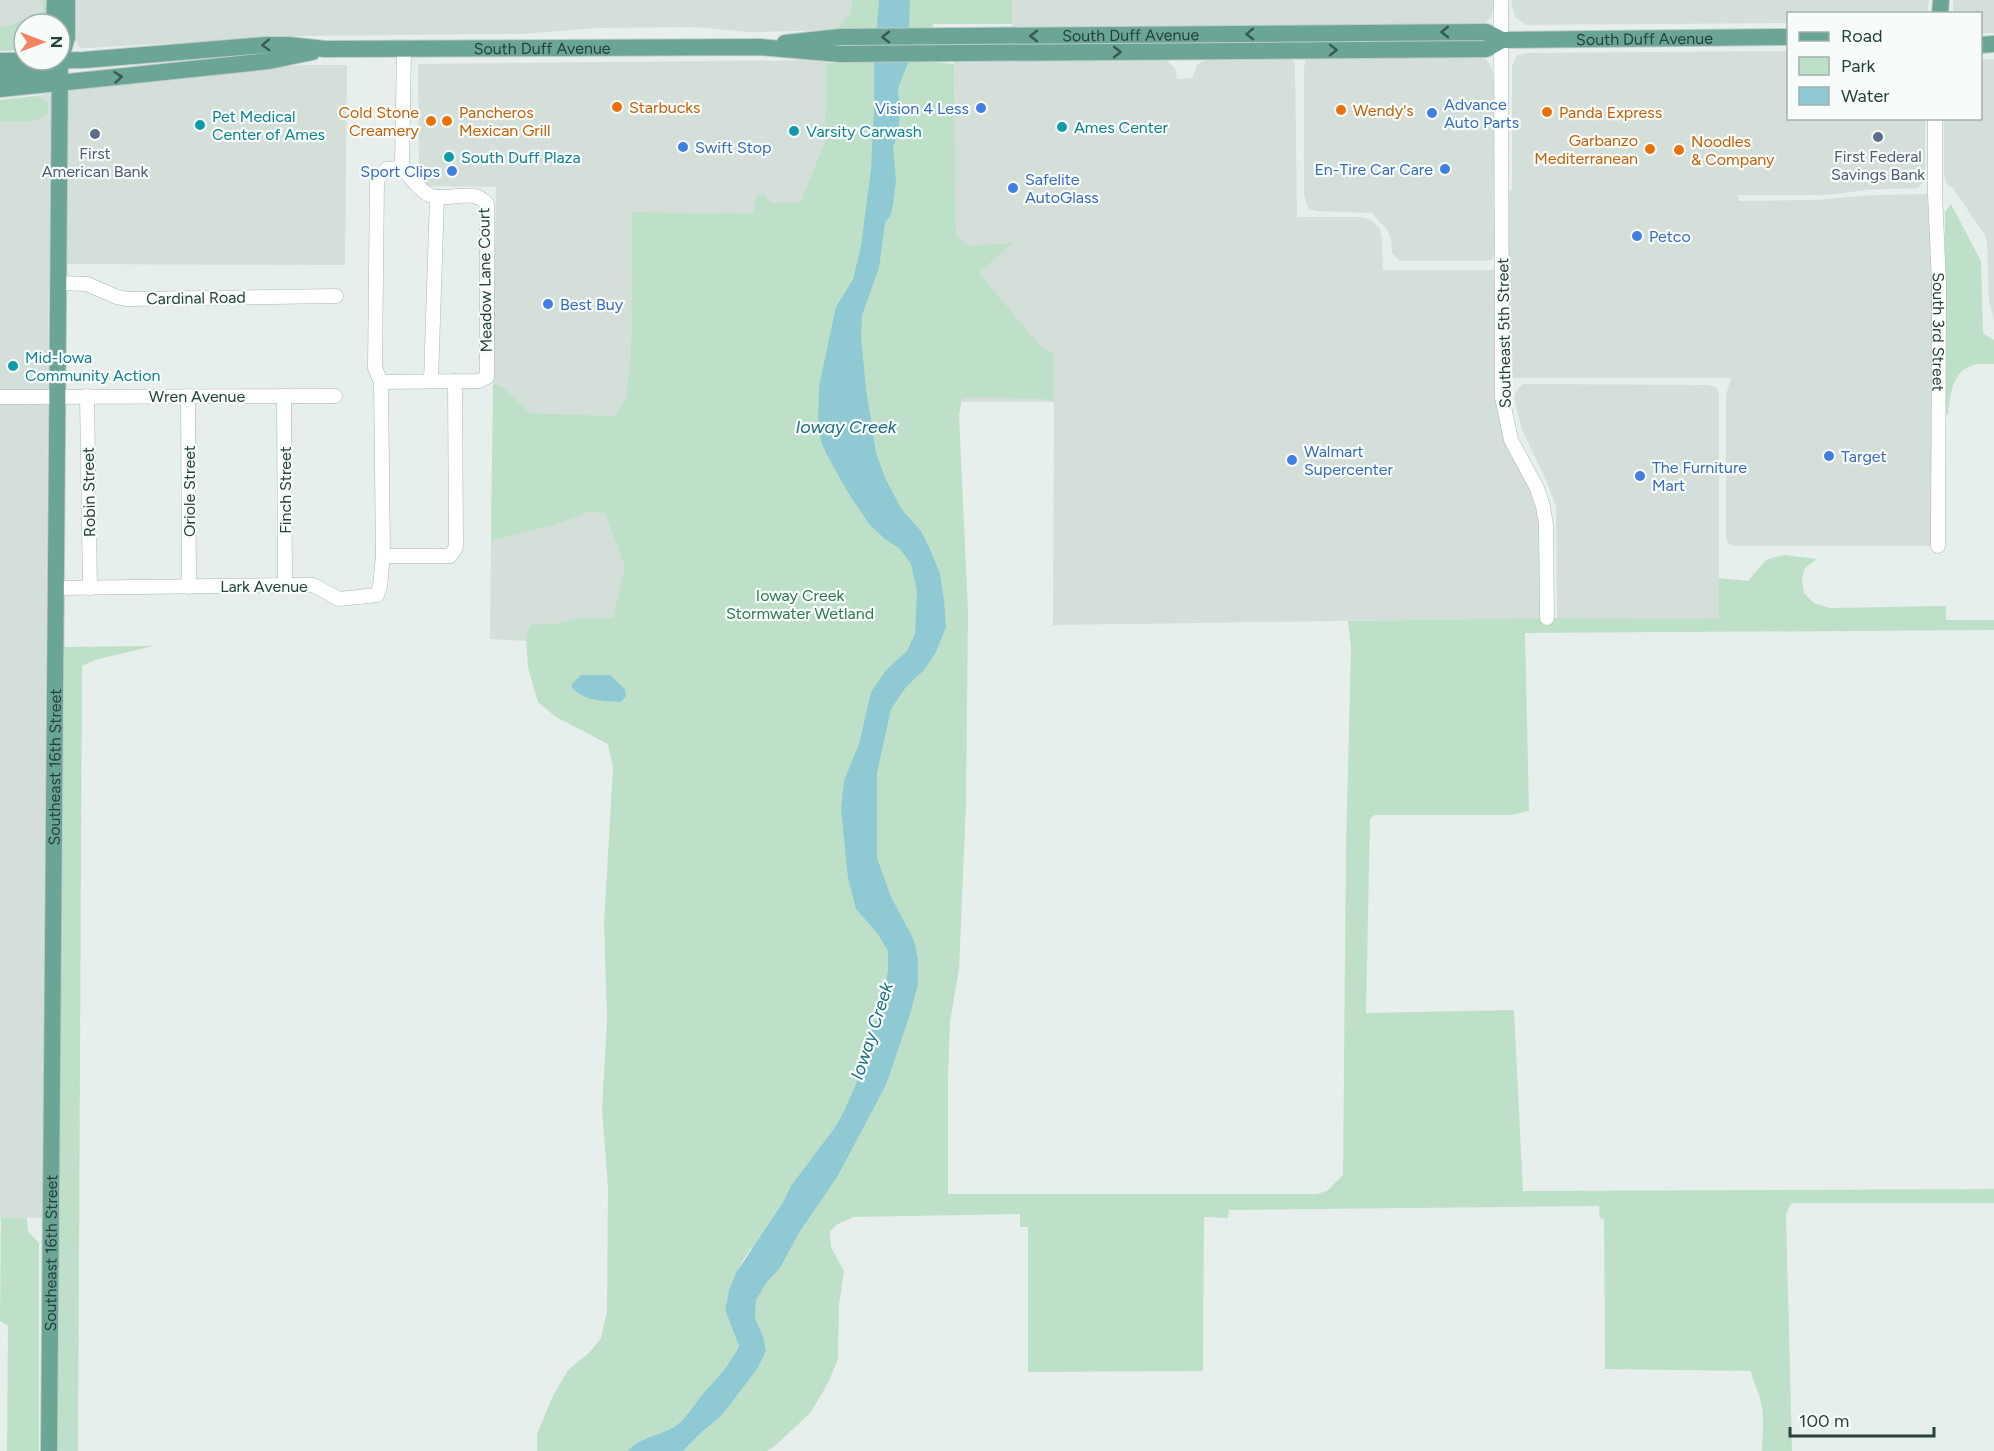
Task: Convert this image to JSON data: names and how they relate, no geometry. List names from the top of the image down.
{
  "streets": {
    "main road": ["South Duff Avenue", "Southeast 16th Street"],
    "street": [
      "Meadow Lane Court",
      "Cardinal Road",
      "South 3rd Street",
      "Southeast 5th Street",
      "Wren Avenue",
      "Finch Street",
      "Oriole Street",
      "Robin Street",
      "Lark Avenue"
    ]
  },
  "crossings": [
    ["South Duff Avenue", "Southeast 5th Street"],
    ["South Duff Avenue", "Southeast 16th Street"],
    ["Cardinal Road", "Southeast 16th Street"],
    ["Wren Avenue", "Finch Street"],
    ["Wren Avenue", "Oriole Street"],
    ["Wren Avenue", "Robin Street"],
    ["Wren Avenue", "Southeast 16th Street"],
    ["Finch Street", "Lark Avenue"],
    ["Oriole Street", "Lark Avenue"],
    ["Robin Street", "Lark Avenue"],
    ["Lark Avenue", "Southeast 16th Street"]
  ],
  "water": ["Ioway Creek"],
  "parks": ["Ioway Creek Stormwater Wetland"],
  "places": [
    "Starbucks",
    "Vision 4 Less",
    "Wendy's",
    "Panda Express",
    "Advance Auto Parts",
    "Cold Stone Creamery",
    "Pancheros Mexican Grill",
    "Pet Medical Center of Ames",
    "Ames Center",
    "Varsity Carwash",
    "First American Bank",
    "First Federal Savings Bank",
    "Swift Stop",
    "Garbanzo Mediterranean",
    "Noodles & Company",
    "South Duff Plaza",
    "En-Tire Car Care",
    "Sport Clips",
    "Safelite AutoGlass",
    "Petco",
    "Best Buy",
    "Mid-Iowa Community Action",
    "Target",
    "Walmart Supercenter",
    "The Furniture Mart"
  ],
  "legend": ["Road", "Park", "Water"],
  "scale_bar": "100 m",
  "north": "right"
}
